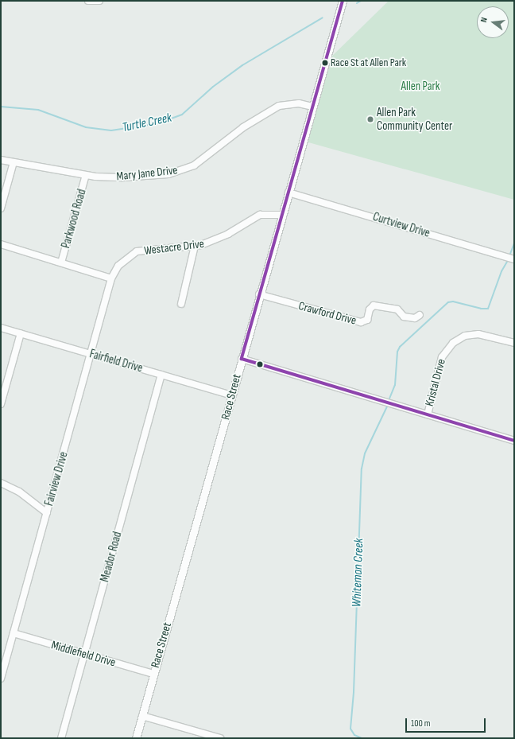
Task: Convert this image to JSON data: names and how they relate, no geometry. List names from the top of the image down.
{
  "streets": {
    "street": [
      "Mary Jane Drive",
      "Parkwood Road",
      "Curtview Drive",
      "Westacre Drive",
      "Crawford Drive",
      "Fairfield Drive",
      "Kristal Drive",
      "Race Street",
      "Fairview Drive",
      "Meador Road",
      "Middlefield Drive"
    ]
  },
  "crossings": [
    ["Mary Jane Drive", "Parkwood Road"],
    ["Mary Jane Drive", "Race Street"],
    ["Curtview Drive", "Race Street"],
    ["Westacre Drive", "Race Street"],
    ["Westacre Drive", "Fairview Drive"],
    ["Crawford Drive", "Race Street"],
    ["Fairfield Drive", "Race Street"],
    ["Fairfield Drive", "Fairview Drive"],
    ["Fairfield Drive", "Meador Road"],
    ["Race Street", "Middlefield Drive"],
    ["Fairview Drive", "Middlefield Drive"],
    ["Meador Road", "Middlefield Drive"]
  ],
  "water": ["Turtle Creek", "Whiteman Creek"],
  "parks": ["Allen Park"],
  "places": ["Race St at Allen Park", "Allen Park Community Center"],
  "scale_bar": "100 m",
  "north": "left"
}
